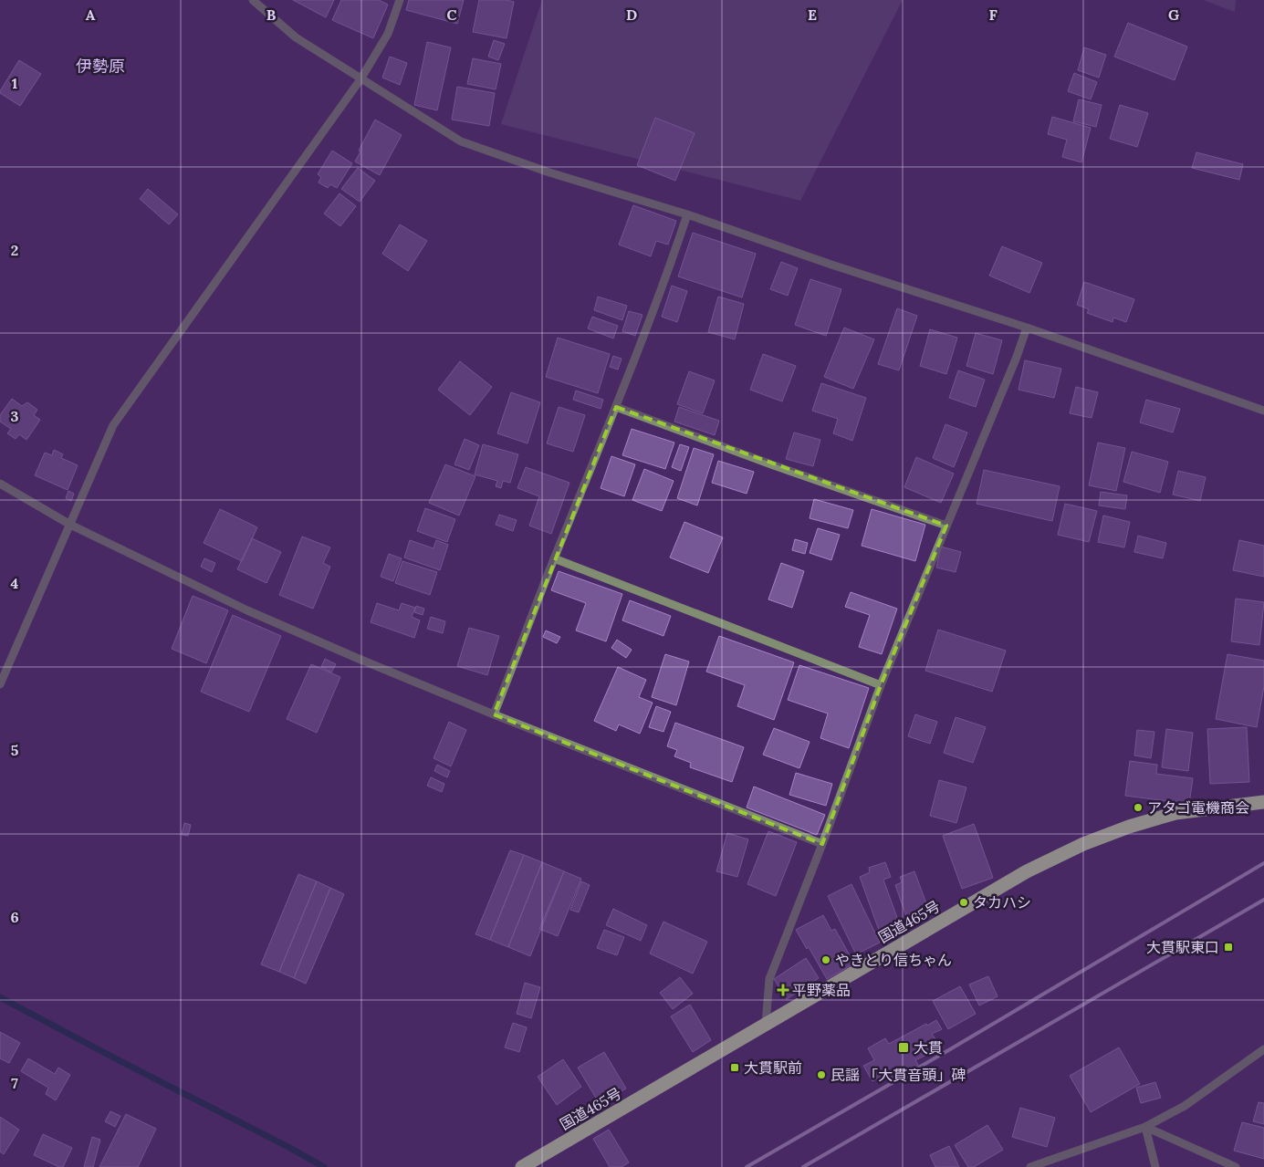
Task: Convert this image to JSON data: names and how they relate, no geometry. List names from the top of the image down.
{
  "streets": {
    "highway": ["国道465号"]
  },
  "districts": ["伊勢原"],
  "places": {
    "other": [
      "アタゴ電機商会",
      "タカハシ",
      "やきとり信ちゃん",
      "民謡 「大貫音頭」碑"
    ],
    "transit": ["大貫駅東口", "大貫", "大貫駅前"],
    "health": ["平野薬品"]
  },
  "grid": {
    "columns": [
      "A",
      "B",
      "C",
      "D",
      "E",
      "F",
      "G"
    ],
    "rows": [
      "1",
      "2",
      "3",
      "4",
      "5",
      "6",
      "7"
    ]
  }
}
